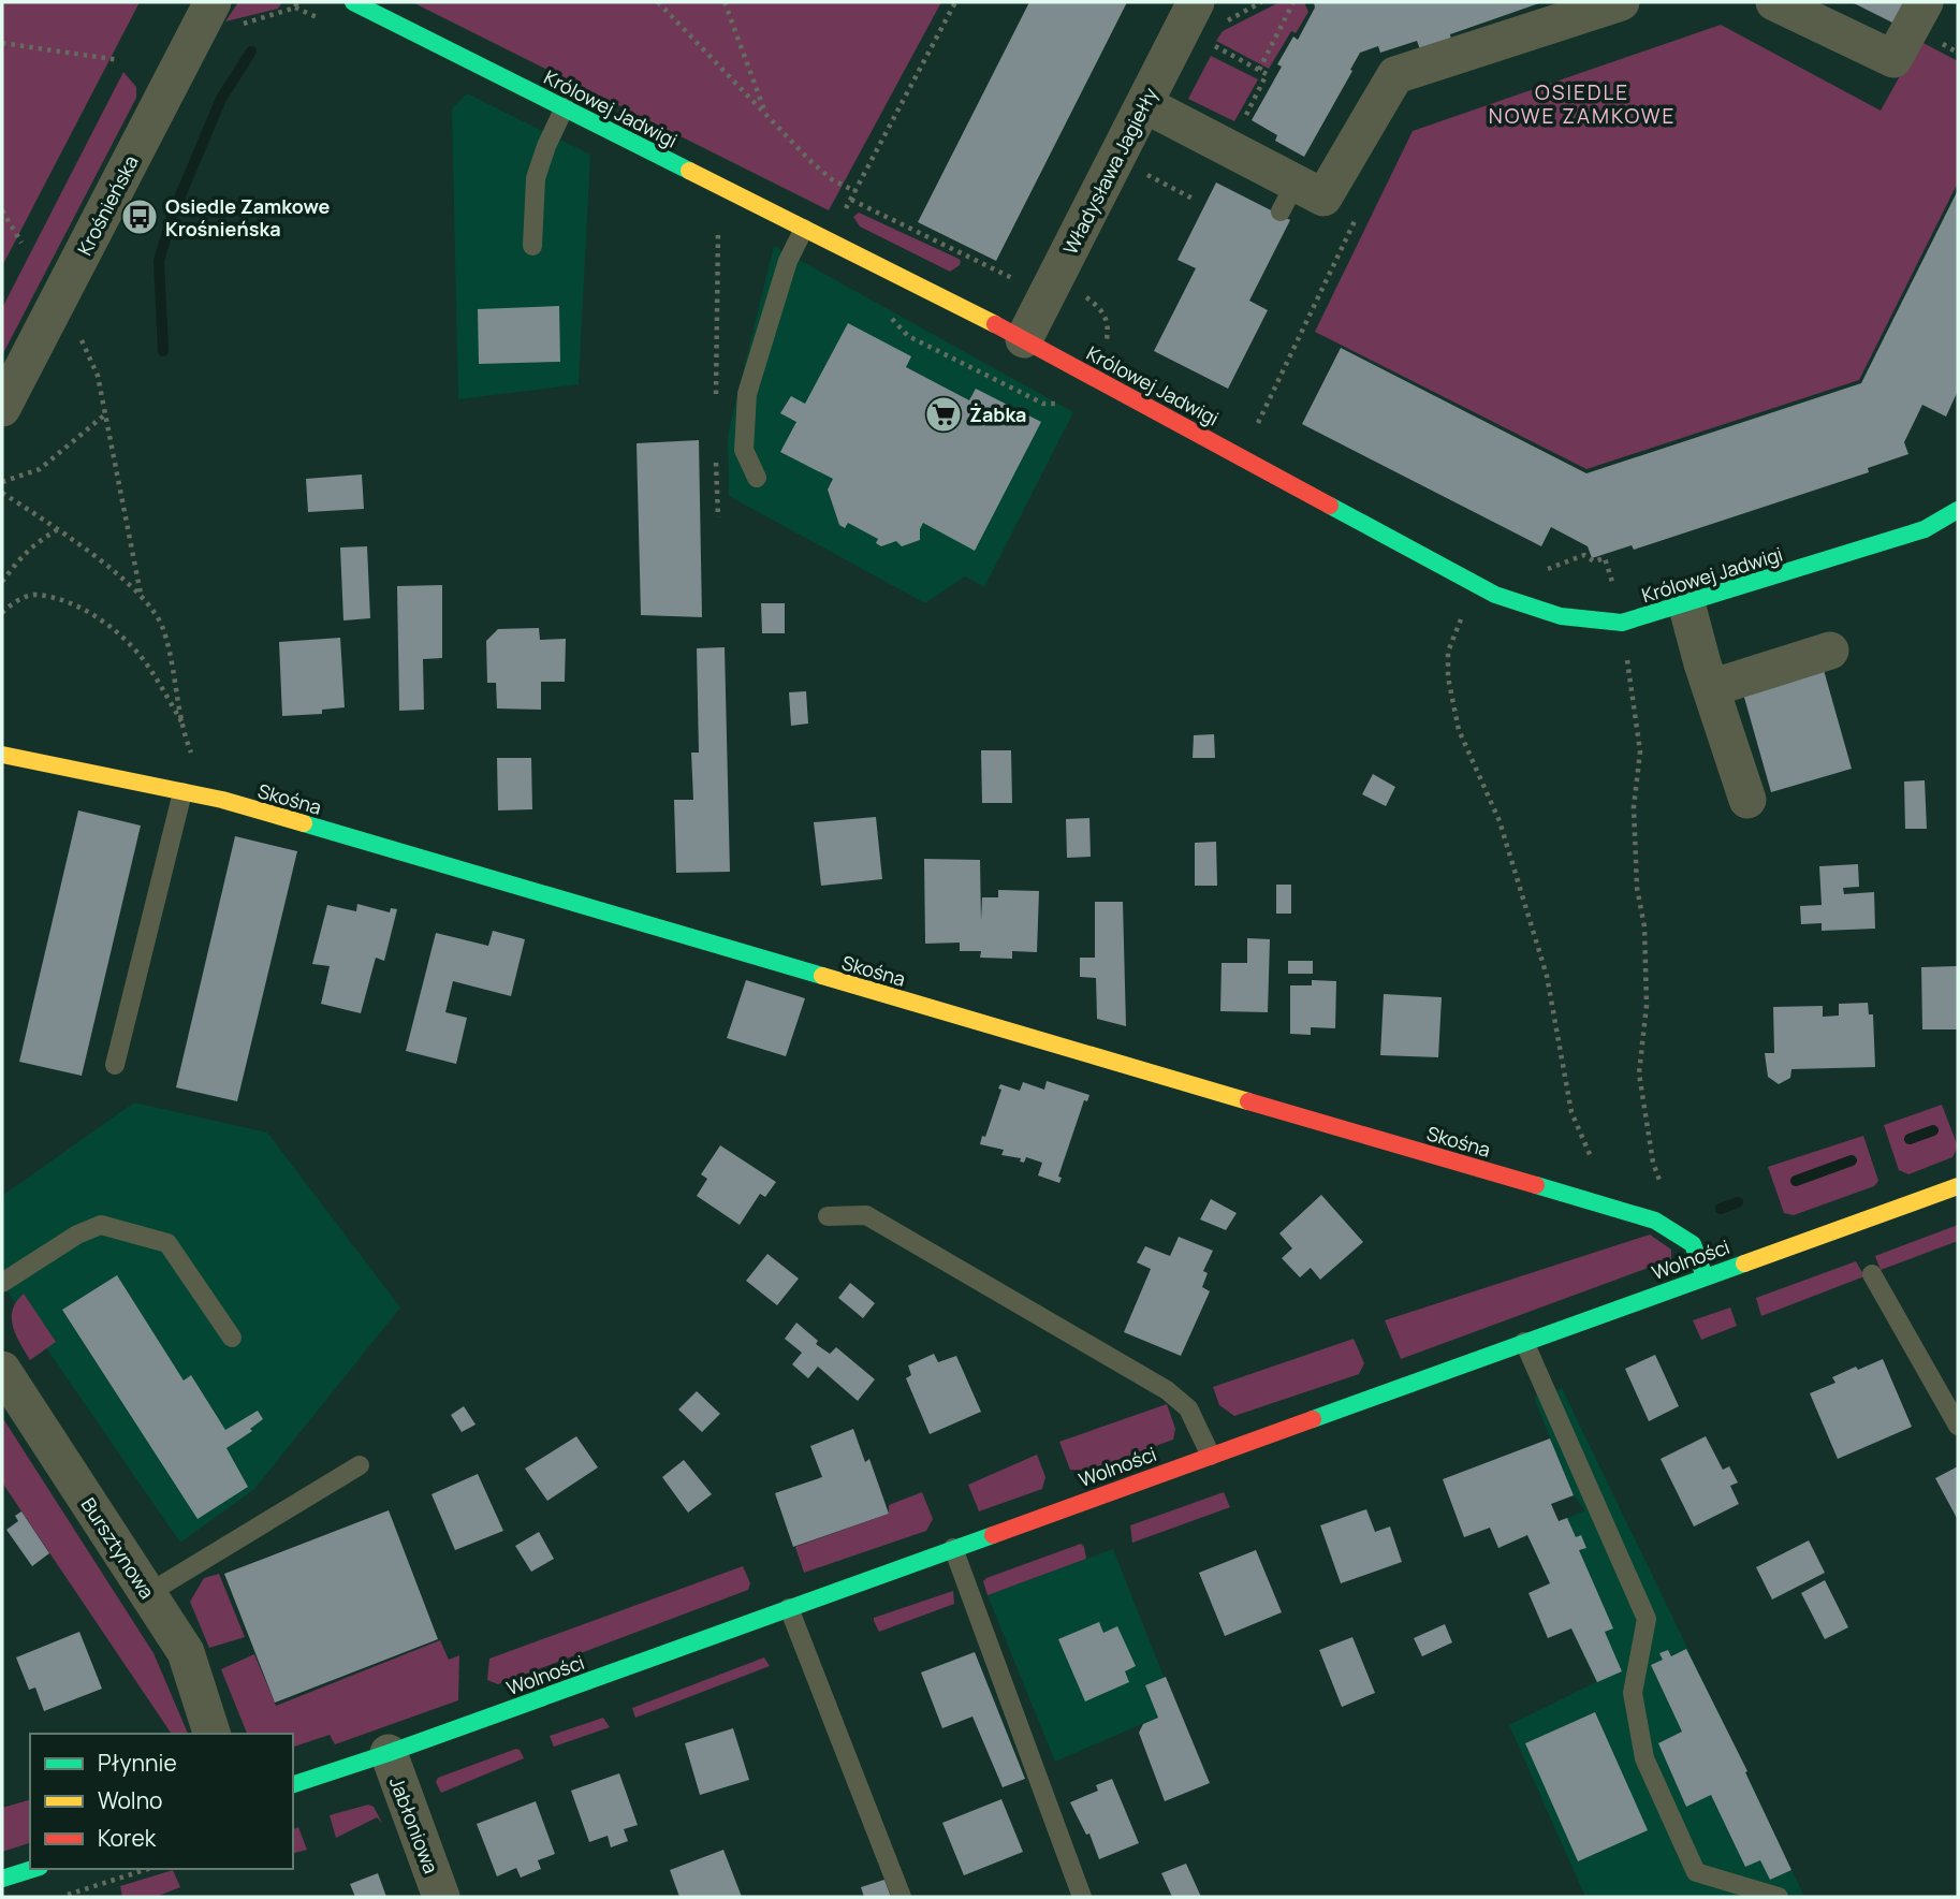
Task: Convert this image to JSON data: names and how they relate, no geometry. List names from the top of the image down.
{
  "streets": {
    "street": [
      "Królowej Jadwigi",
      "Władysława Jagiełły",
      "Krośnieńska",
      "Skośna",
      "Wolności",
      "Bursztynowa",
      "Jabłoniowa"
    ]
  },
  "crossings": [
    ["Królowej Jadwigi", "Władysława Jagiełły"],
    ["Skośna", "Wolności"],
    ["Wolności", "Jabłoniowa"]
  ],
  "districts": ["OSIEDLE NOWE ZAMKOWE"],
  "places": {
    "bus stop": ["Osiedle Zamkowe Krośnieńska"],
    "supermarket": ["Żabka"]
  },
  "legend": ["Płynnie", "Wolno", "Korek"]
}
